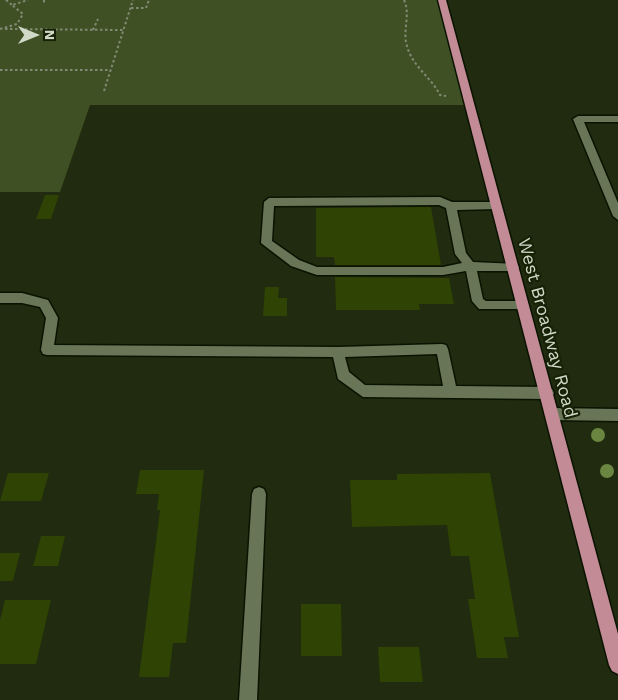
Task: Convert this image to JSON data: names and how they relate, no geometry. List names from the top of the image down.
{
  "streets": {
    "main road": ["West Broadway Road"]
  },
  "north": "right"
}
